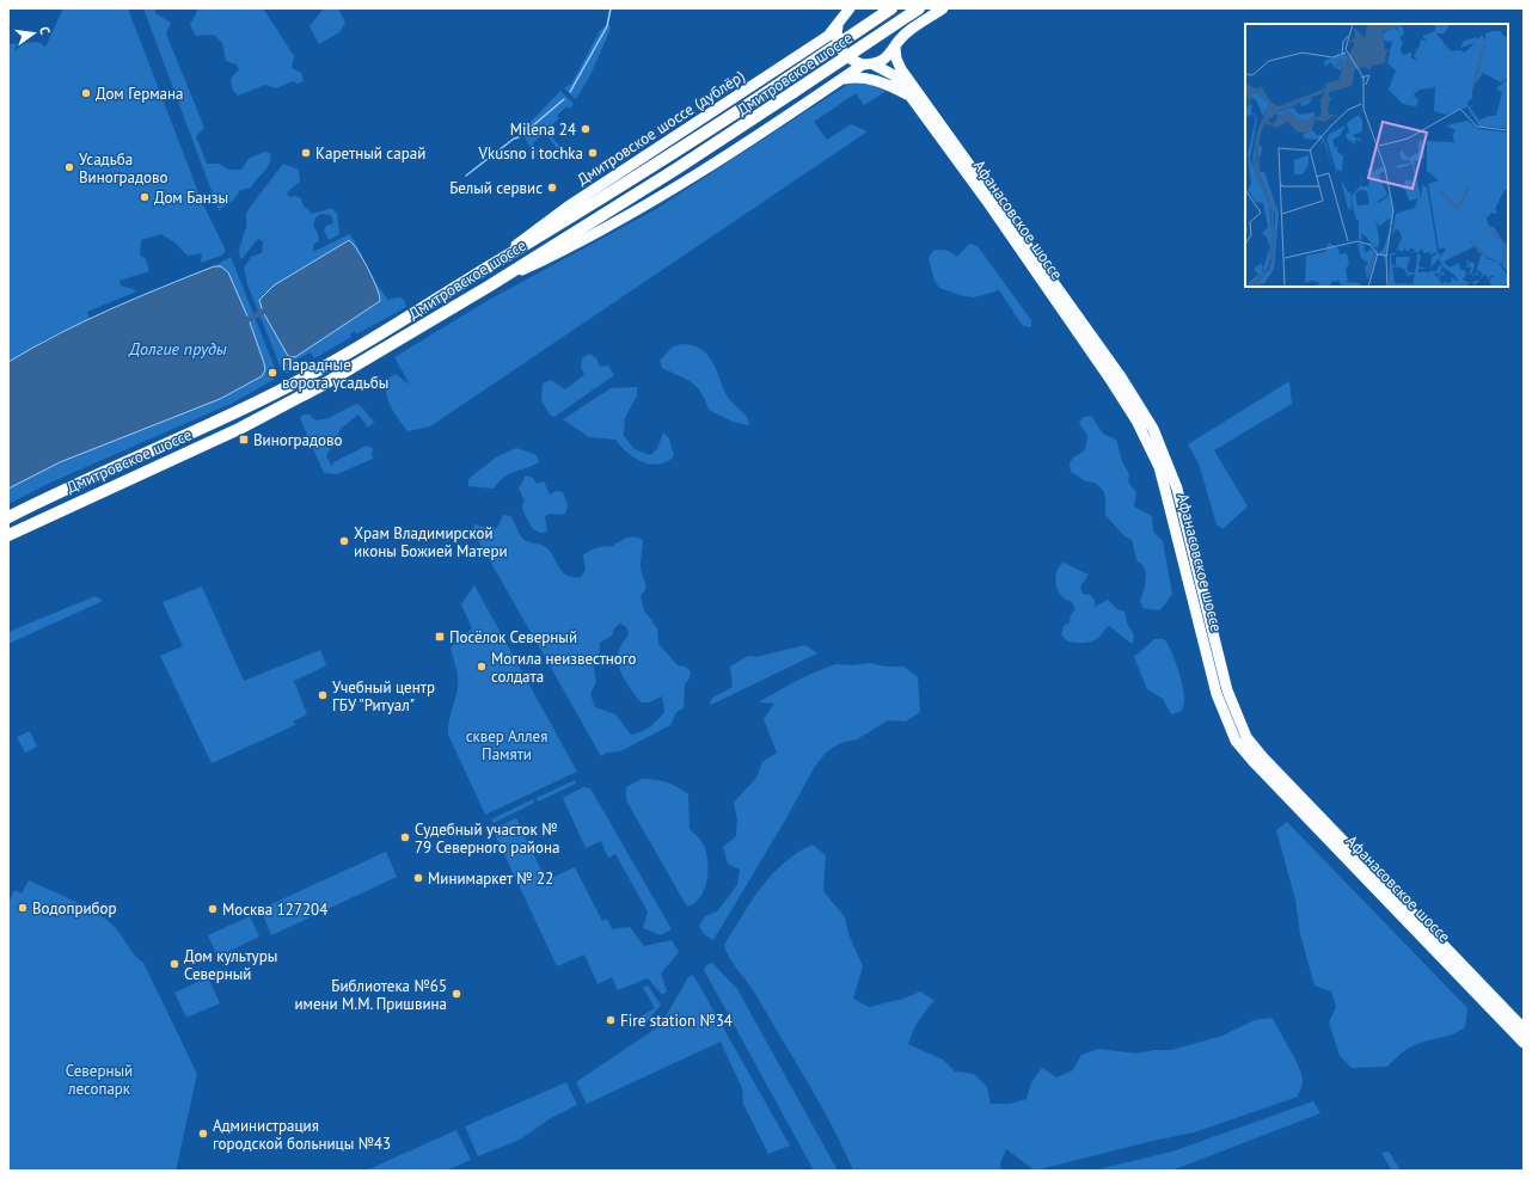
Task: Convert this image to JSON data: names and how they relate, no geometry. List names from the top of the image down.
{
  "streets": {
    "highway": ["Дмитровское шоссе"],
    "main road": ["Дмитровское шоссе (дублёр)", "Афанасовское шоссе"]
  },
  "crossings": [
    ["Дмитровское шоссе", "Дмитровское шоссе (дублёр)"],
    ["Дмитровское шоссе (дублёр)", "Афанасовское шоссе"]
  ],
  "water": ["Долгие пруды"],
  "parks": ["сквер Аллея Памяти", "Северный лесопарк"],
  "places": {
    "other": [
      "Дом Германа",
      "Milena 24",
      "Каретный сарай",
      "Vkusno i tochka",
      "Усадьба Виноградово",
      "Белый сервис",
      "Дом Банзы",
      "Парадные ворота усадьбы",
      "Храм Владимирской иконы Божией Матери",
      "Могила неизвестного солдата",
      "Учебный центр ГБУ \"Ритуал\"",
      "Судебный участок № 79 Северного района",
      "Минимаркет № 22",
      "Водоприбор",
      "Москва 127204",
      "Дом культуры Северный",
      "Библиотека №65 имени М.М. Пришвина",
      "Fire station №34",
      "Администрация городской больницы №43"
    ],
    "transit": ["Виноградово", "Посёлок Северный"]
  },
  "north": "right"
}
